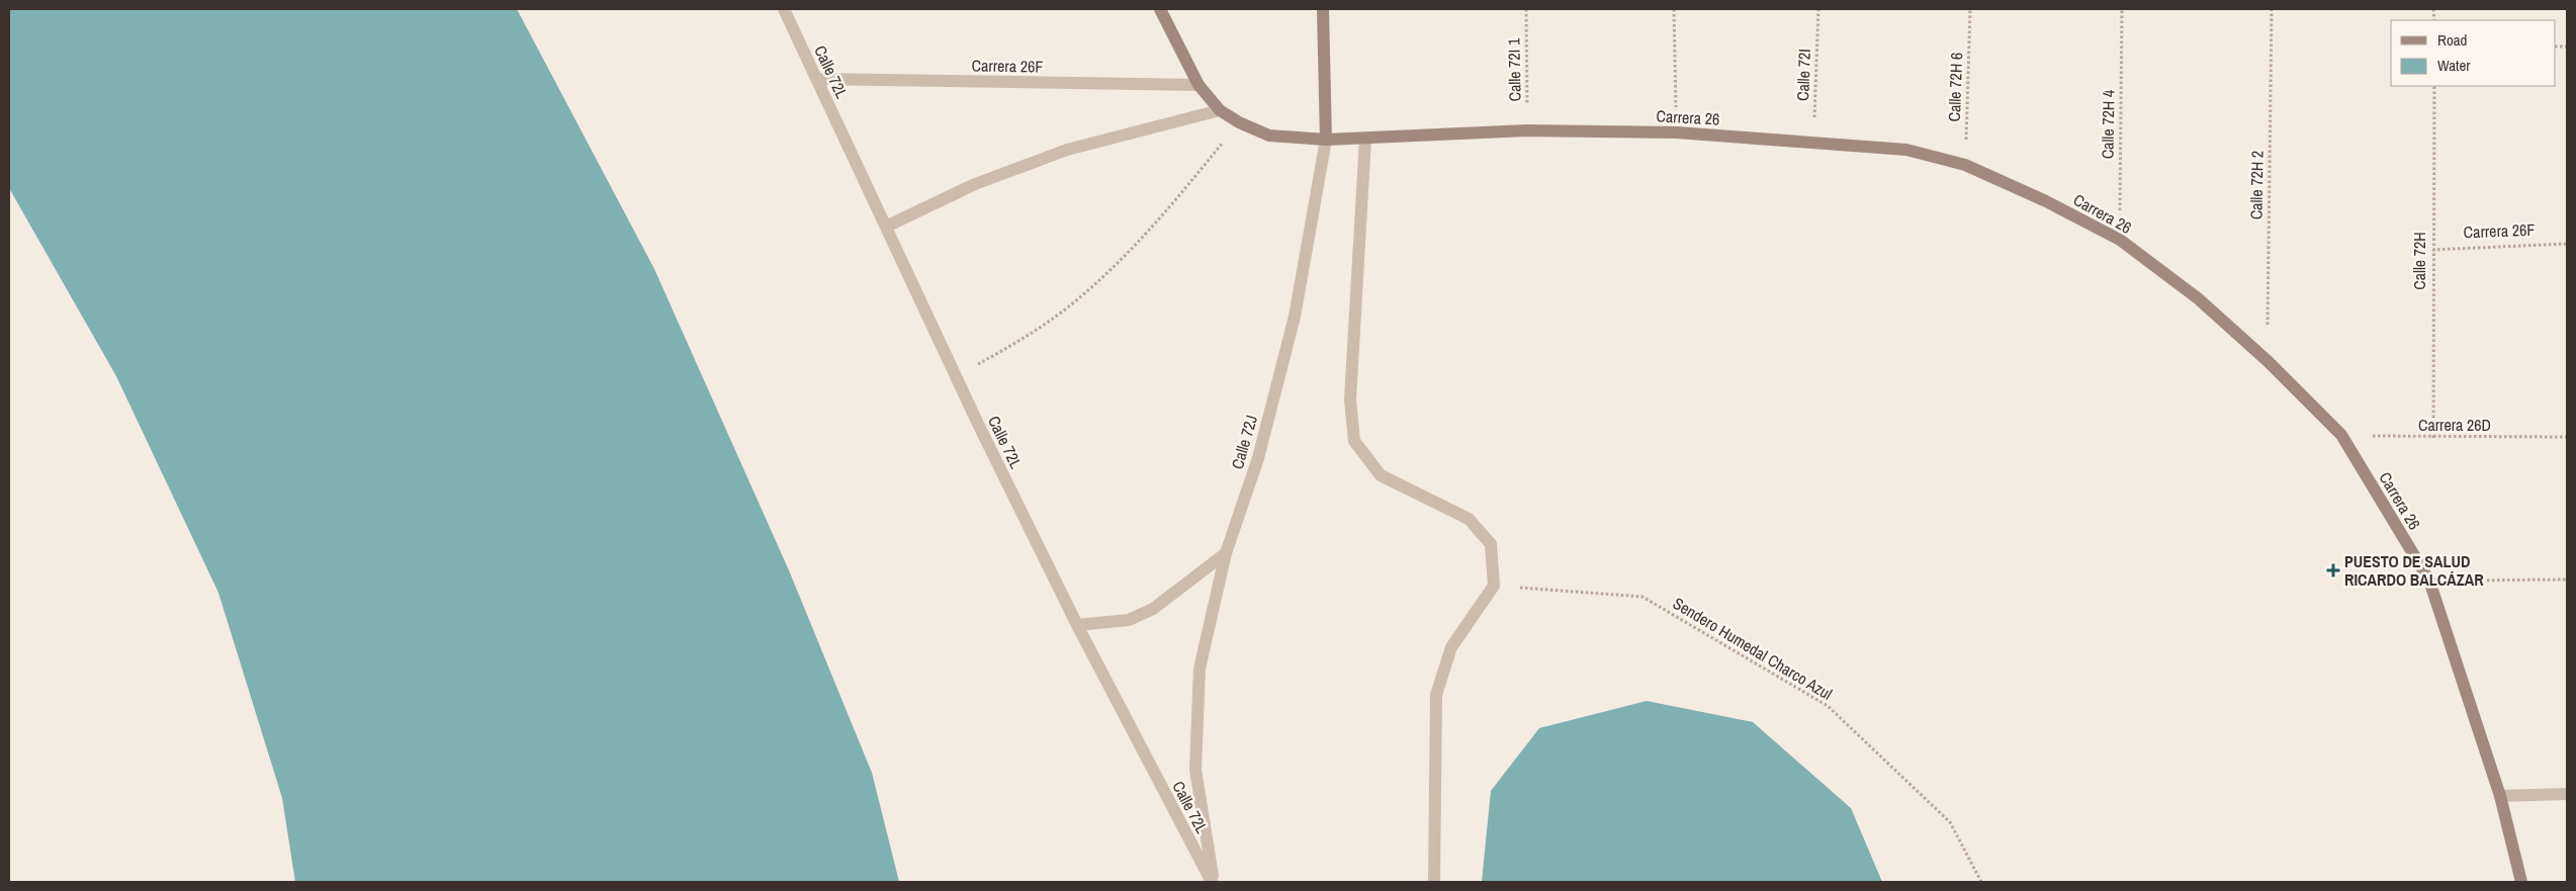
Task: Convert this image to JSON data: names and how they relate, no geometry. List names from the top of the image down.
{
  "streets": {
    "street": [
      "Carrera 26F",
      "Calle 72L",
      "Carrera 26",
      "Calle 72J"
    ],
    "path": [
      "Calle 72I 1",
      "Calle 72I",
      "Calle 72H 6",
      "Calle 72H 4",
      "Calle 72H 2",
      "Calle 72H",
      "Carrera 26D",
      "Sendero Humedal Charco Azul"
    ]
  },
  "crossings": [
    ["Carrera 26F", "Calle 72L"],
    ["Carrera 26F", "Carrera 26"],
    ["Carrera 26F", "Calle 72H"],
    ["Calle 72I 1", "Carrera 26"],
    ["Calle 72L", "Calle 72J"],
    ["Calle 72I", "Carrera 26"],
    ["Calle 72H 6", "Carrera 26"],
    ["Carrera 26", "Calle 72H 4"],
    ["Carrera 26", "Calle 72H 2"],
    ["Carrera 26", "Carrera 26D"],
    ["Carrera 26", "Calle 72J"],
    ["Calle 72H", "Carrera 26D"]
  ],
  "places": {
    "health": ["PUESTO DE SALUD RICARDO BALCÁZAR"]
  },
  "legend": ["Road", "Water"]
}
